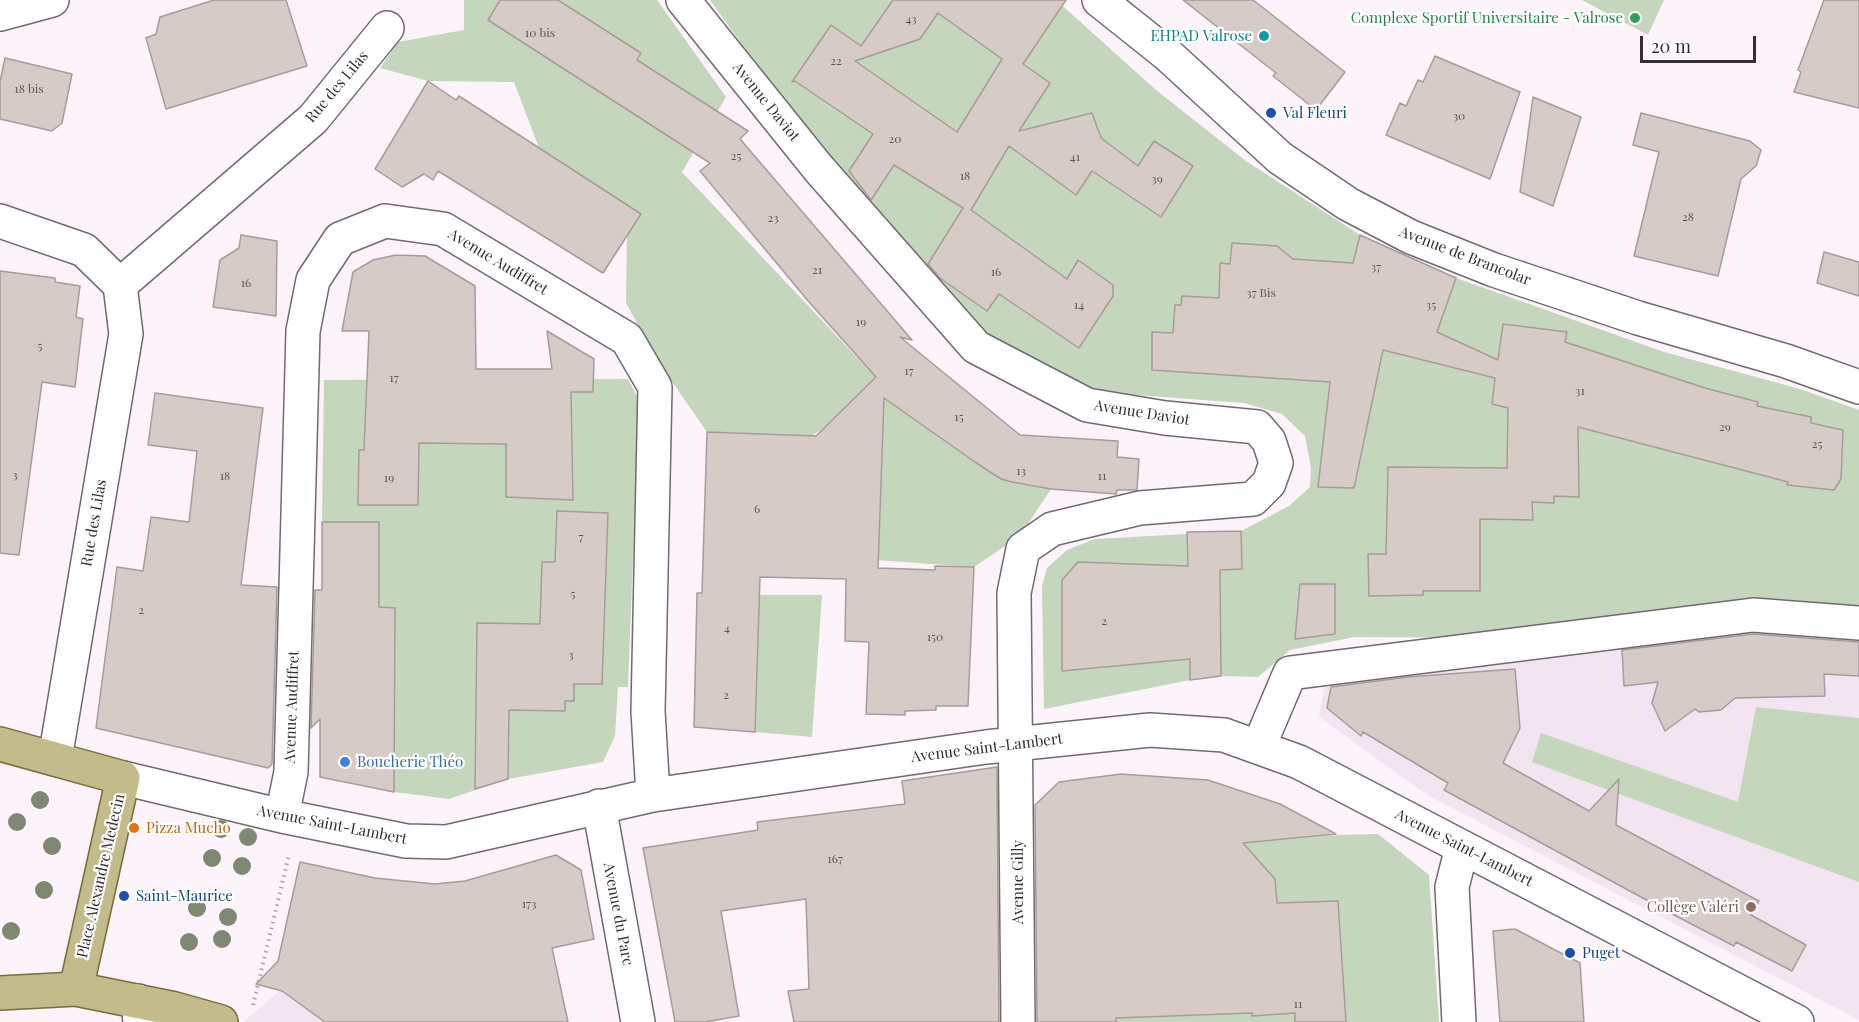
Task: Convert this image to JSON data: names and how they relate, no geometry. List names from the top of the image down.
{
  "streets": {
    "main road": ["Place Alexandre Medecin"],
    "street": [
      "Rue des Lilas",
      "Avenue Daviot",
      "Avenue de Brancolar",
      "Avenue Audiffret",
      "Avenue Saint-Lambert",
      "Avenue Gilly",
      "Avenue du Parc"
    ]
  },
  "crossings": [
    ["Rue des Lilas", "Place Alexandre Medecin"],
    ["Avenue Daviot", "Avenue Saint-Lambert"],
    ["Avenue Daviot", "Avenue Gilly"],
    ["Avenue Audiffret", "Avenue Saint-Lambert"],
    ["Avenue Saint-Lambert", "Place Alexandre Medecin"],
    ["Avenue Saint-Lambert", "Avenue Gilly"],
    ["Avenue Saint-Lambert", "Avenue du Parc"]
  ],
  "places": [
    "Complexe Sportif Universitaire - Valrose",
    "EHPAD Valrose",
    "Val Fleuri",
    "Boucherie Théo",
    "Pizza Mucho",
    "Saint-Maurice",
    "Collège Valéri",
    "Puget"
  ],
  "house_numbers": [
    "43",
    "10 bis",
    "22",
    "18 bis",
    "30",
    "20",
    "25",
    "41",
    "18",
    "39",
    "28",
    "23",
    "37",
    "21",
    "16",
    "16",
    "37 Bis",
    "14",
    "35",
    "19",
    "5",
    "17",
    "17",
    "31",
    "15",
    "29",
    "25",
    "13",
    "3",
    "18",
    "11",
    "19",
    "6",
    "7",
    "5",
    "2",
    "2",
    "4",
    "150",
    "3",
    "2",
    "167",
    "173",
    "11"
  ],
  "scale_bar": "20 m"
}
